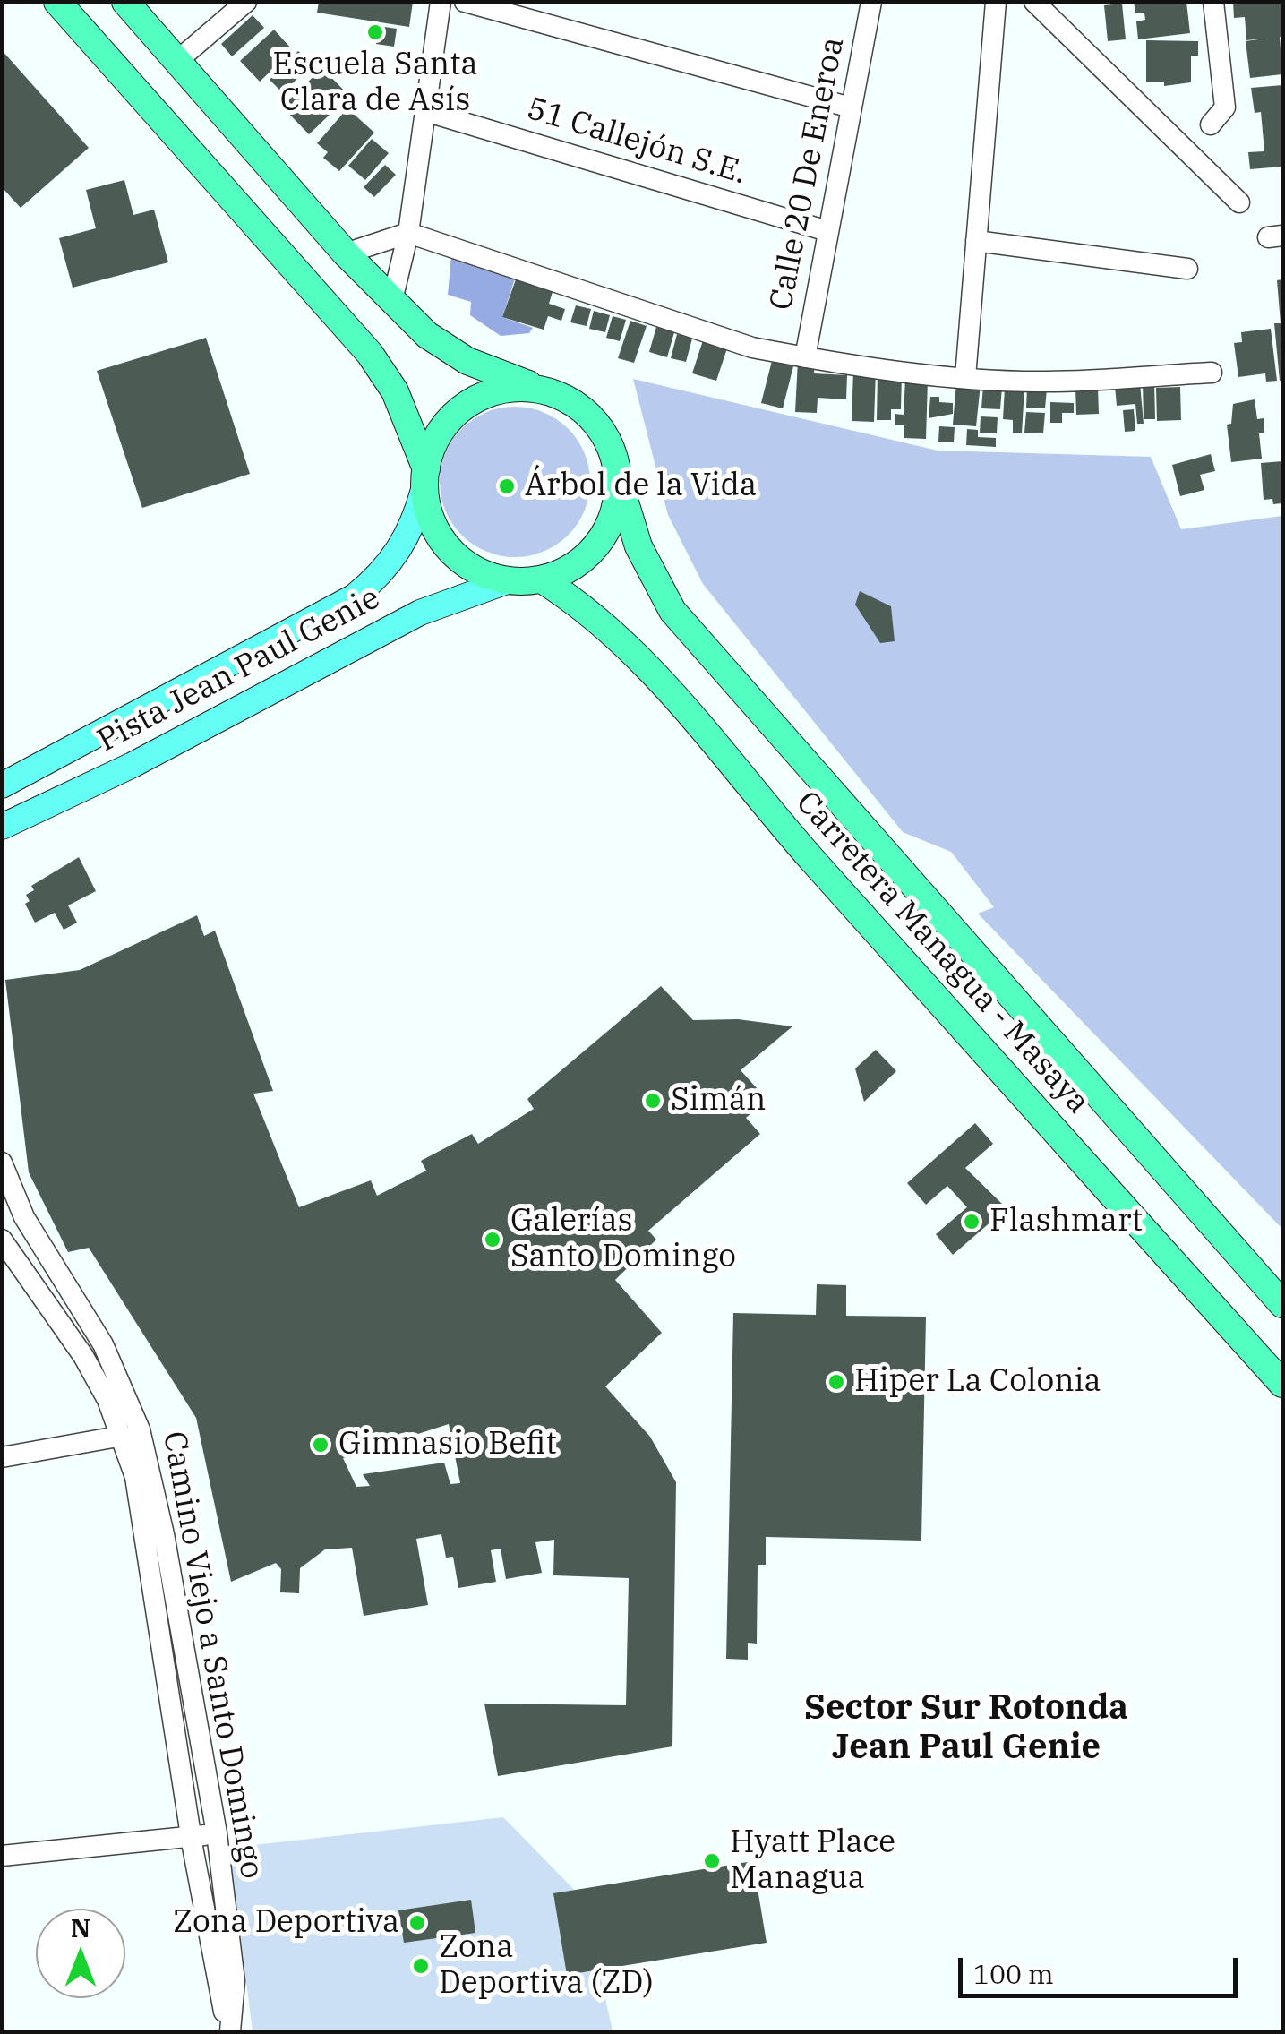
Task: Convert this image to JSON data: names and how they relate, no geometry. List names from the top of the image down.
{
  "streets": {
    "highway": ["Carretera Managua - Masaya"],
    "main road": ["Pista Jean Paul Genie"],
    "street": ["51 Callejón S.E.", "Calle 20 De Eneroa", "Camino Viejo a Santo Domingo"]
  },
  "crossings": [
    ["51 Callejón S.E.", "Calle 20 De Eneroa"],
    ["Pista Jean Paul Genie", "Carretera Managua - Masaya"]
  ],
  "districts": ["Sector Sur Rotonda Jean Paul Genie"],
  "places": [
    "Escuela Santa Clara de Asís",
    "Árbol de la Vida",
    "Simán",
    "Flashmart",
    "Galerías Santo Domingo",
    "Hiper La Colonia",
    "Gimnasio Befit",
    "Hyatt Place Managua",
    "Zona Deportiva",
    "Zona Deportiva (ZD)"
  ],
  "scale_bar": "100 m",
  "north": "top"
}
